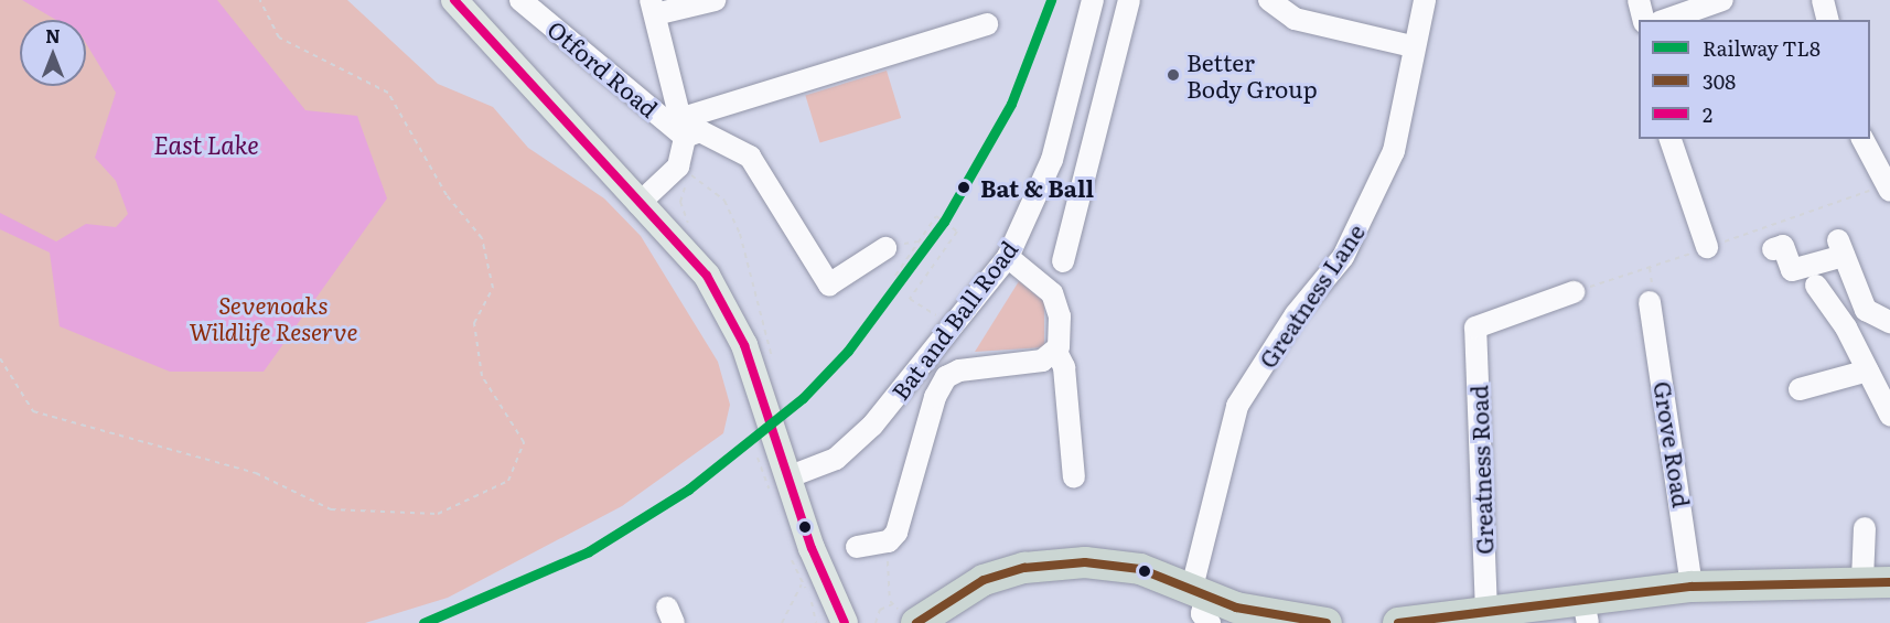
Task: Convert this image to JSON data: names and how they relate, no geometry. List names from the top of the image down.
{
  "streets": {
    "street": [
      "Otford Road",
      "Greatness Lane",
      "Bat and Ball Road",
      "Grove Road",
      "Greatness Road"
    ]
  },
  "water": ["East Lake"],
  "parks": ["Sevenoaks Wildlife Reserve"],
  "places": ["Better Body Group", "Bat & Ball"],
  "lines": ["rail line TL8", "transit line 2", "transit line 308"],
  "legend": ["Railway TL8", "308", "2"],
  "north": "top"
}
